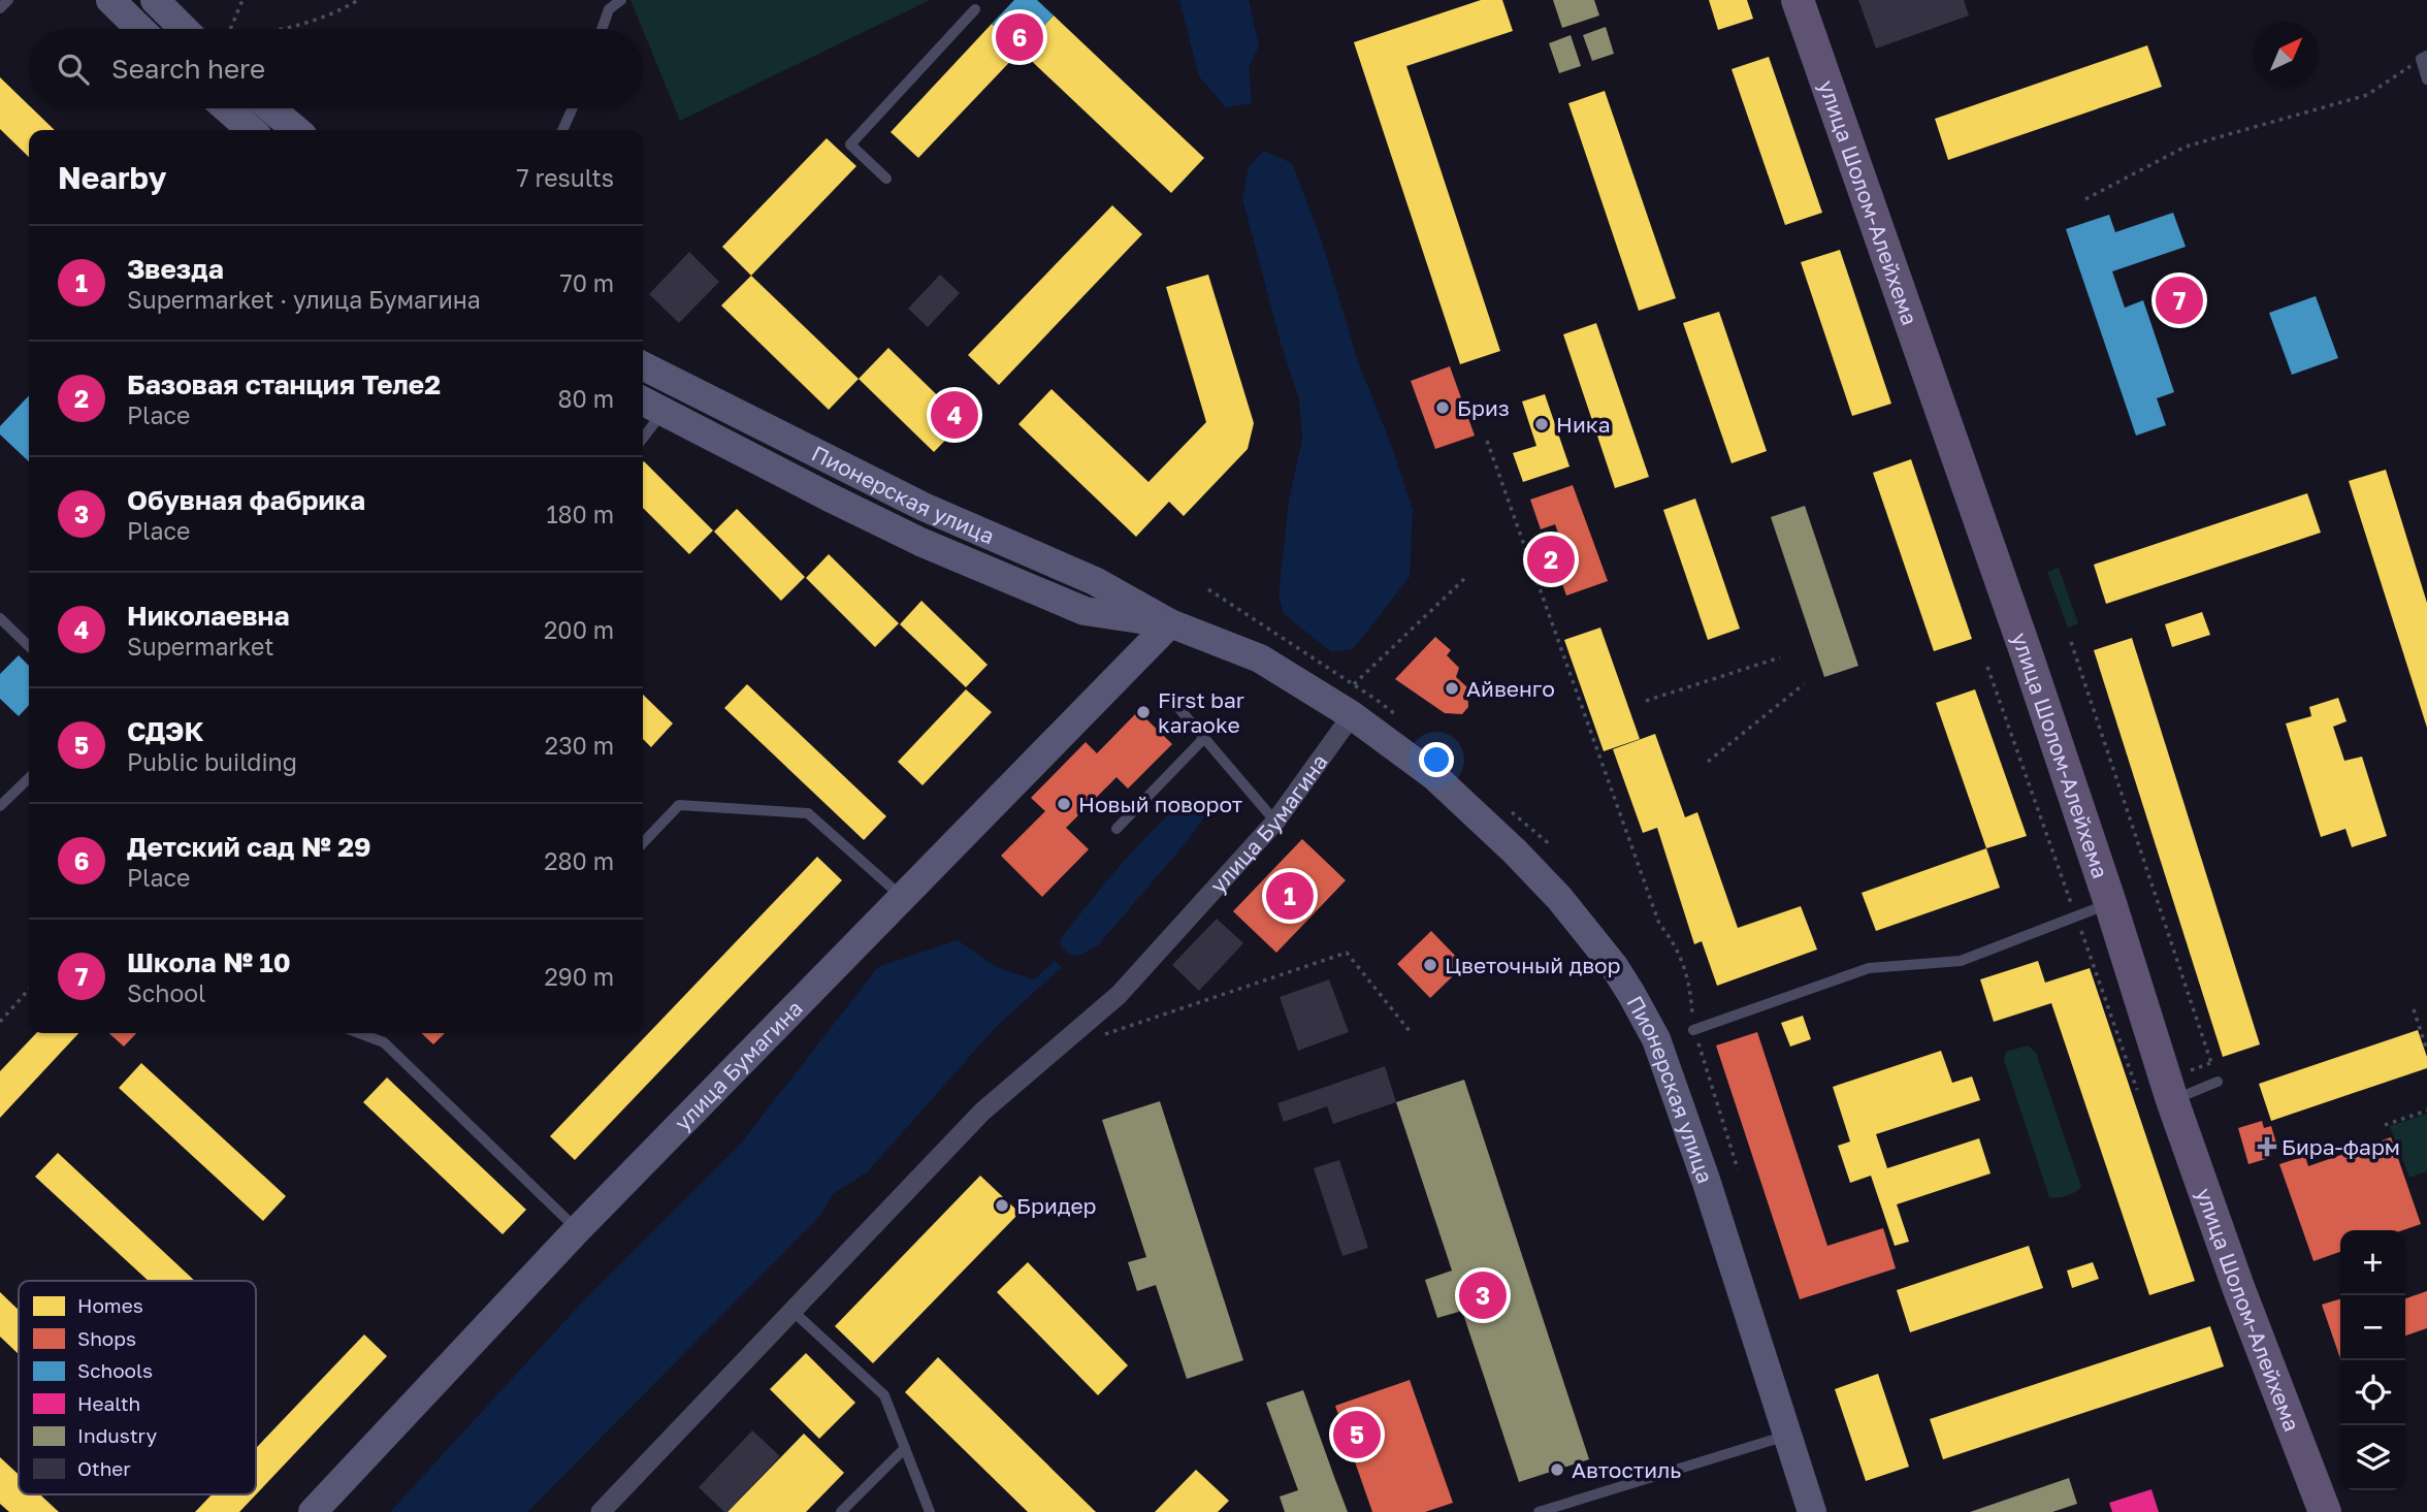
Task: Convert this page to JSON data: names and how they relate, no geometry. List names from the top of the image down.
{
  "streets": {
    "main road": ["улица Шолом-Алейхема", "Пионерская улица", "улица Бумагина"]
  },
  "crossings": [
    ["Пионерская улица", "улица Бумагина"]
  ],
  "places": {
    "other": [
      "Бриз",
      "Ника",
      "Айвенго",
      "First bar karaoke",
      "Новый поворот",
      "Цветочный двор",
      "Бридер",
      "Автостиль"
    ],
    "health": ["Бира-фарм"]
  },
  "legend": [
    "Homes",
    "Shops",
    "Schools",
    "Health",
    "Industry",
    "Other"
  ],
  "north": "top right",
  "page": {
    "pins": [
      "6",
      "7",
      "4",
      "2",
      "1",
      "3",
      "5"
    ],
    "search": "Search here",
    "heading": ["Nearby", "7 results"],
    "list": [
      {
        "mark": "1",
        "name": "Звезда",
        "note": "Supermarket · улица Бумагина",
        "value": "70 m"
      },
      {
        "mark": "2",
        "name": "Базовая станция Теле2",
        "note": "Place",
        "value": "80 m"
      },
      {
        "mark": "3",
        "name": "Обувная фабрика",
        "note": "Place",
        "value": "180 m"
      },
      {
        "mark": "4",
        "name": "Николаевна",
        "note": "Supermarket",
        "value": "200 m"
      },
      {
        "mark": "5",
        "name": "СДЭК",
        "note": "Public building",
        "value": "230 m"
      },
      {
        "mark": "6",
        "name": "Детский сад № 29",
        "note": "Place",
        "value": "280 m"
      },
      {
        "mark": "7",
        "name": "Школа № 10",
        "note": "School",
        "value": "290 m"
      }
    ],
    "map_buttons": ["+", "−"]
  }
}
